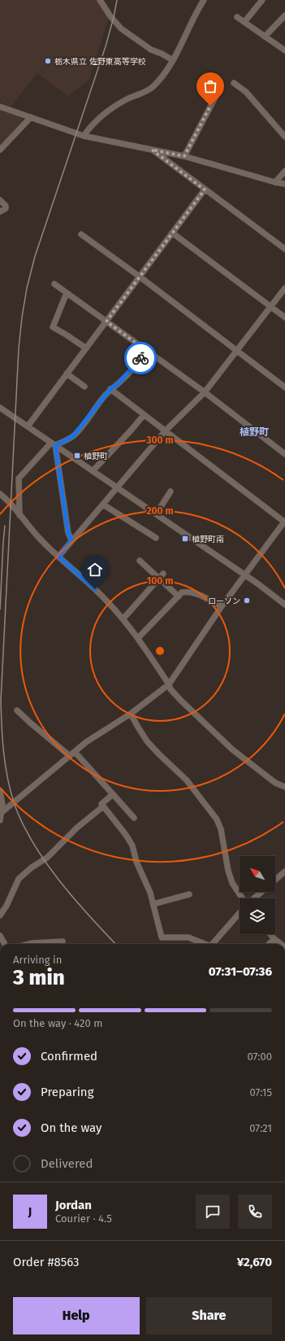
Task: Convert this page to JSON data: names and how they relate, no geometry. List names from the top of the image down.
{
  "districts": ["植野町"],
  "places": {
    "other": ["栃木県立 佐野東高等学校", "ローソン"],
    "transit": ["植野町", "植野町南"]
  },
  "north": "top left",
  "page": {
    "heading": ["3 min", "Arriving in", "07:31–07:36"],
    "panel": [
      "Jordan",
      "Courier · 4.5",
      "Order #8563",
      "¥2,670"
    ],
    "bar": "On the way · 420 m",
    "list": [
      ["Confirmed", "07:00"],
      ["Preparing", "07:15"],
      ["On the way", "07:21"],
      "Delivered"
    ],
    "round": "J",
    "buttons": ["Help", "Share"]
  },
  "rings": ["300 m", "200 m", "100 m"]
}
